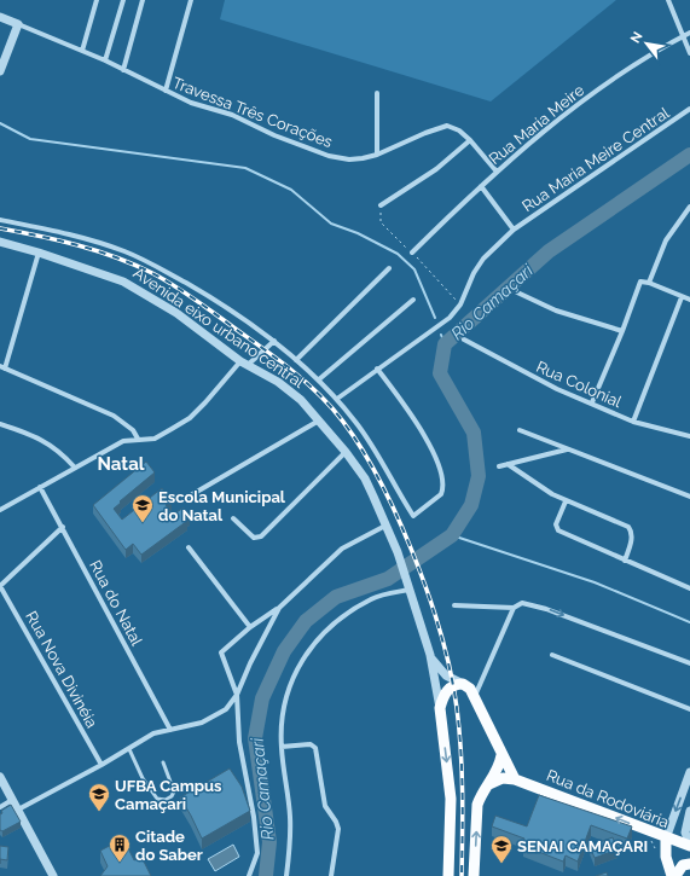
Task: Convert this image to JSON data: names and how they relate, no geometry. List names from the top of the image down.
{
  "streets": {
    "main road": ["Rua da Rodoviária"],
    "street": [
      "Travessa Três Corações",
      "Rua Maria Meire",
      "Rua Maria Meire Central",
      "Avenida eixo urbano central",
      "Rua Colonial",
      "Rua do Natal",
      "Rua Nova Divinéia"
    ]
  },
  "crossings": [
    ["Travessa Três Corações", "Rua Maria Meire"]
  ],
  "one_way": ["Rua da Rodoviária"],
  "districts": ["Natal"],
  "water": ["Rio Camaçari"],
  "places": {
    "school or university": ["Escola Municipal do Natal", "UFBA Campus Camaçari", "SENAI CAMAÇARI"],
    "building": ["Citade do Saber"]
  },
  "north": "top left"
}
